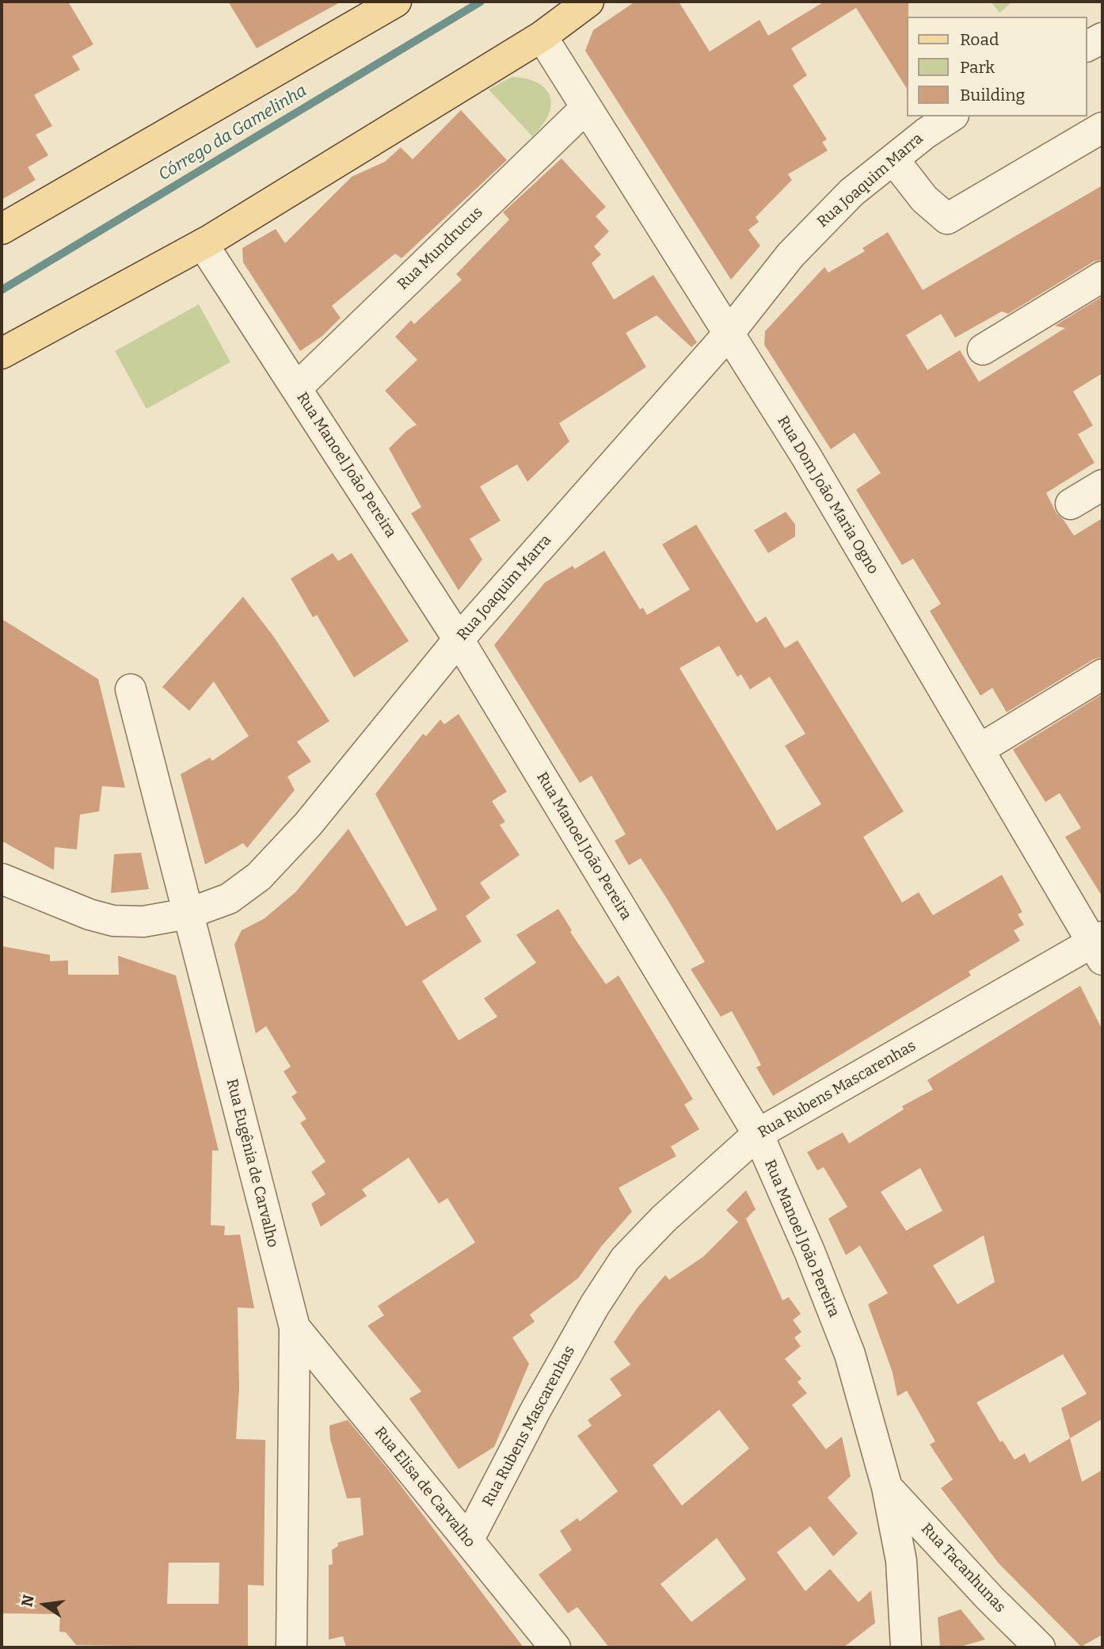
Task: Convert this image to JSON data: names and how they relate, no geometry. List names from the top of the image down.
{
  "streets": {
    "street": [
      "Rua Joaquim Marra",
      "Rua Mundrucus",
      "Rua Manoel João Pereira",
      "Rua Dom João Maria Ogno",
      "Rua Rubens Mascarenhas",
      "Rua Eugênia de Carvalho",
      "Rua Elisa de Carvalho",
      "Rua Tacanhunas"
    ]
  },
  "crossings": [
    ["Rua Joaquim Marra", "Rua Manoel João Pereira"],
    ["Rua Joaquim Marra", "Rua Dom João Maria Ogno"],
    ["Rua Joaquim Marra", "Rua Eugênia de Carvalho"],
    ["Rua Mundrucus", "Rua Manoel João Pereira"],
    ["Rua Mundrucus", "Rua Dom João Maria Ogno"],
    ["Rua Manoel João Pereira", "Rua Rubens Mascarenhas"],
    ["Rua Manoel João Pereira", "Rua Tacanhunas"],
    ["Rua Dom João Maria Ogno", "Rua Rubens Mascarenhas"],
    ["Rua Rubens Mascarenhas", "Rua Elisa de Carvalho"],
    ["Rua Eugênia de Carvalho", "Rua Elisa de Carvalho"]
  ],
  "water": ["Córrego da Gamelinha"],
  "legend": ["Road", "Park", "Building"],
  "north": "left"
}
